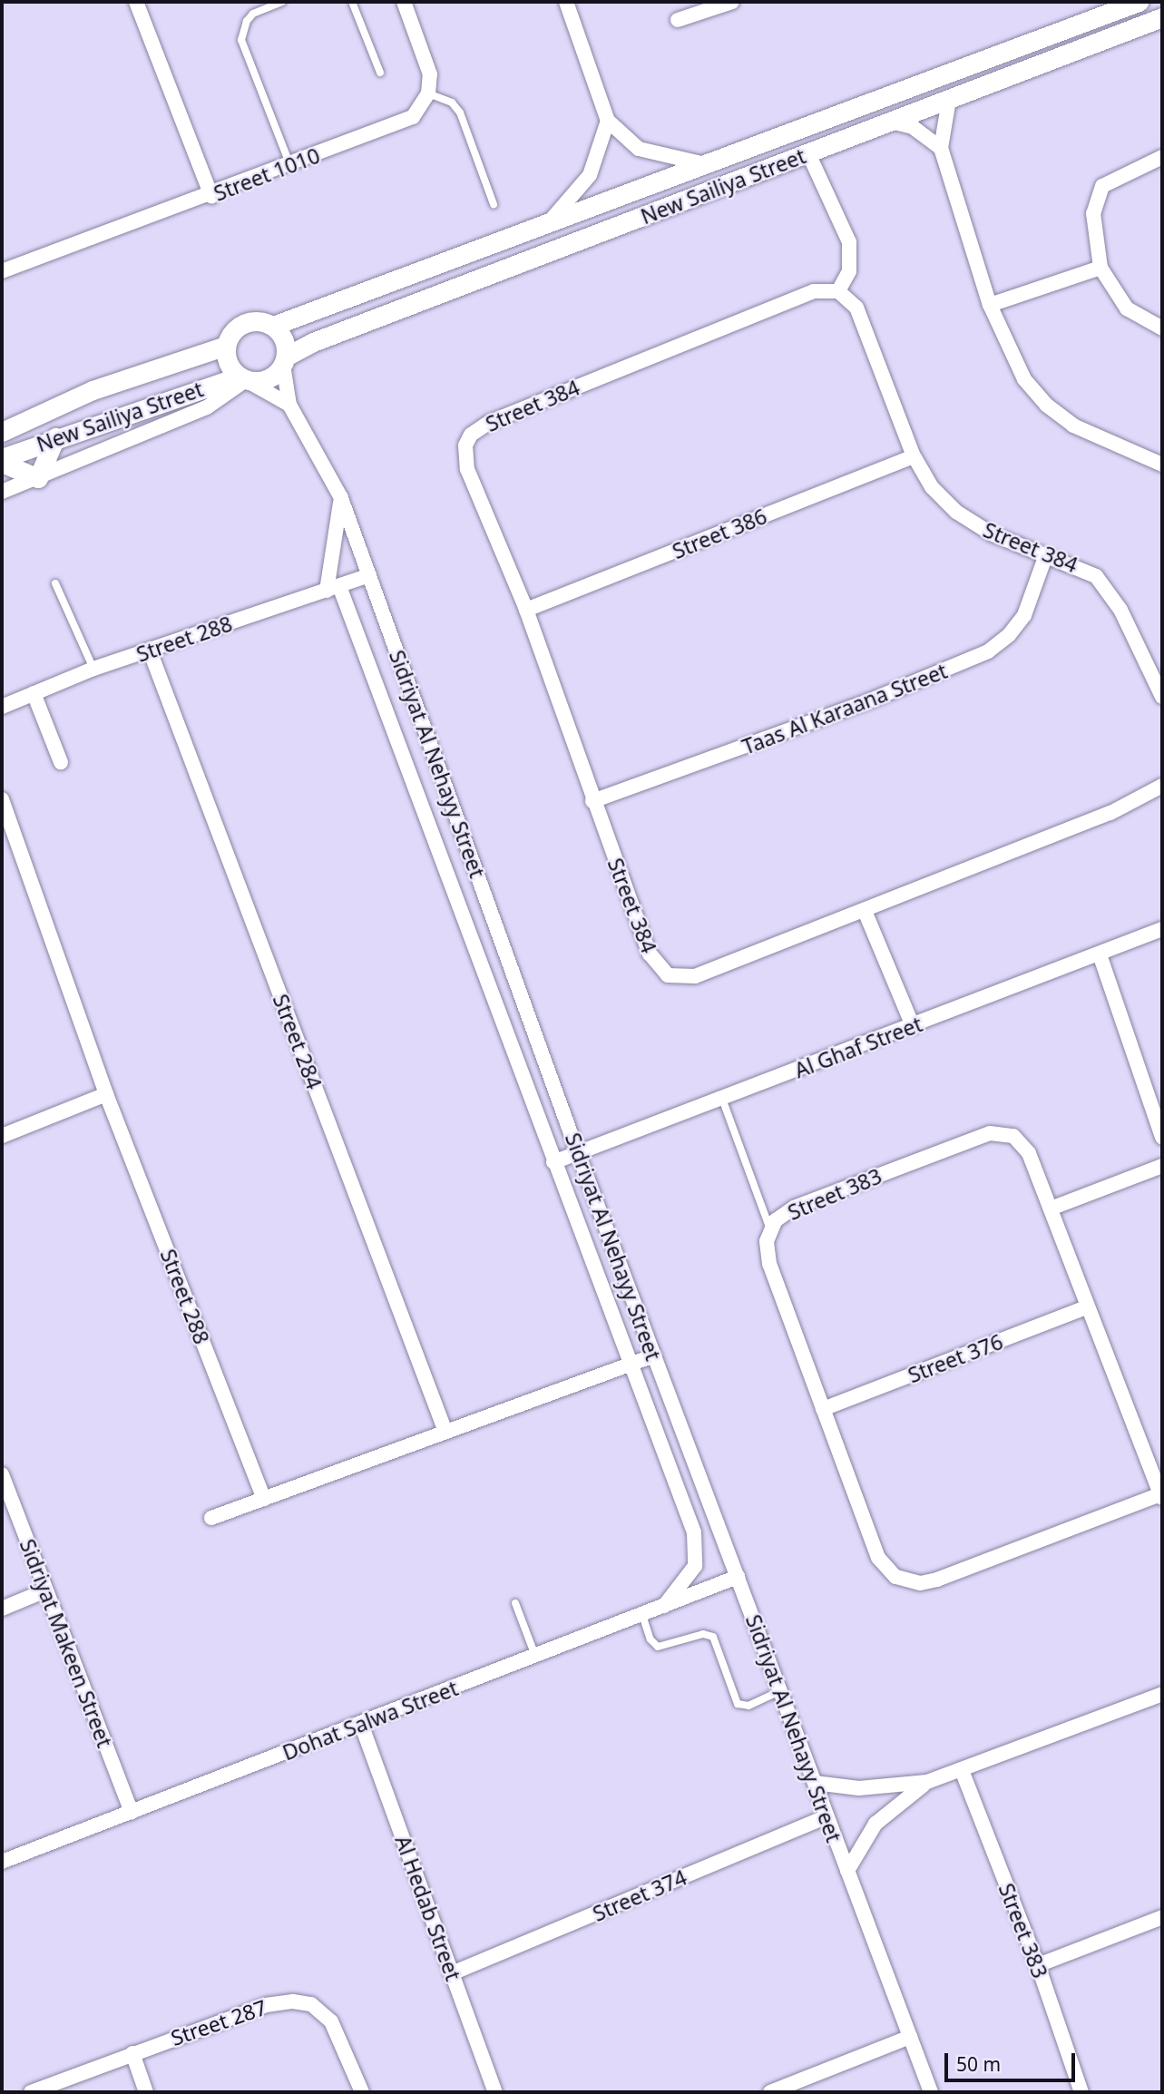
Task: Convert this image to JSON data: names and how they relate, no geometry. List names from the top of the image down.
{
  "streets": {
    "street": [
      "Street 1010",
      "New Sailiya Street",
      "Street 384",
      "Street 386",
      "Street 288",
      "Taas Al Karaana Street",
      "Sidriyat Al Nehayy Street",
      "Street 284",
      "Al Ghaf Street",
      "Street 383",
      "Street 376",
      "Sidriyat Makeen Street",
      "Dohat Salwa Street",
      "Street 374",
      "Al Hedab Street",
      "Street 287"
    ]
  },
  "crossings": [
    ["New Sailiya Street", "Sidriyat Al Nehayy Street"],
    ["Street 384", "Street 386"],
    ["Street 384", "Taas Al Karaana Street"],
    ["Street 288", "Sidriyat Al Nehayy Street"],
    ["Street 288", "Street 284"],
    ["Sidriyat Al Nehayy Street", "Al Ghaf Street"],
    ["Sidriyat Al Nehayy Street", "Dohat Salwa Street"],
    ["Sidriyat Al Nehayy Street", "Street 374"],
    ["Street 383", "Street 376"],
    ["Sidriyat Makeen Street", "Dohat Salwa Street"],
    ["Dohat Salwa Street", "Al Hedab Street"],
    ["Street 374", "Al Hedab Street"]
  ],
  "scale_bar": "50 m"
}
